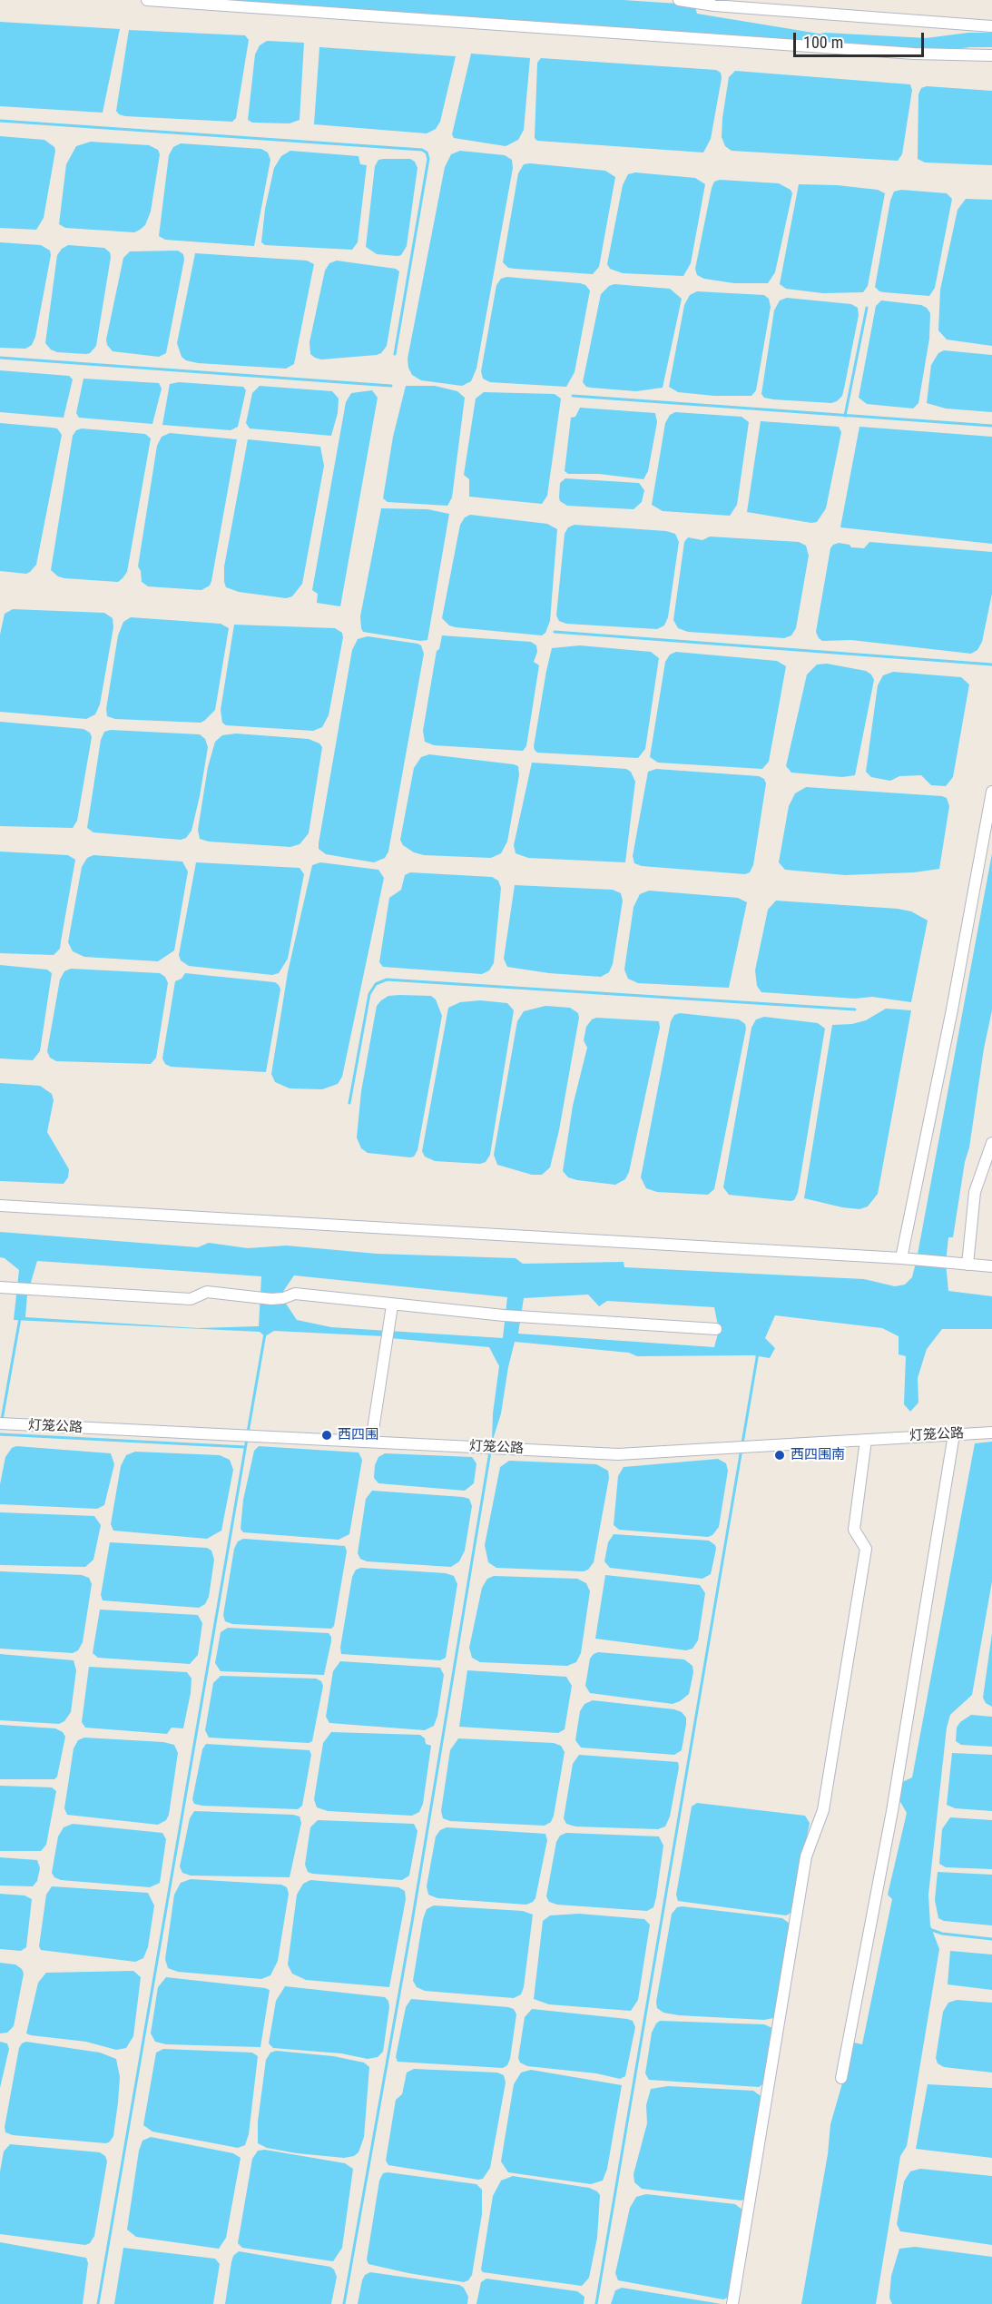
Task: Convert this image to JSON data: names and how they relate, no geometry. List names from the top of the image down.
{
  "streets": {
    "street": ["灯笼公路"]
  },
  "places": ["西四围", "西四围南"],
  "scale_bar": "100 m"
}
